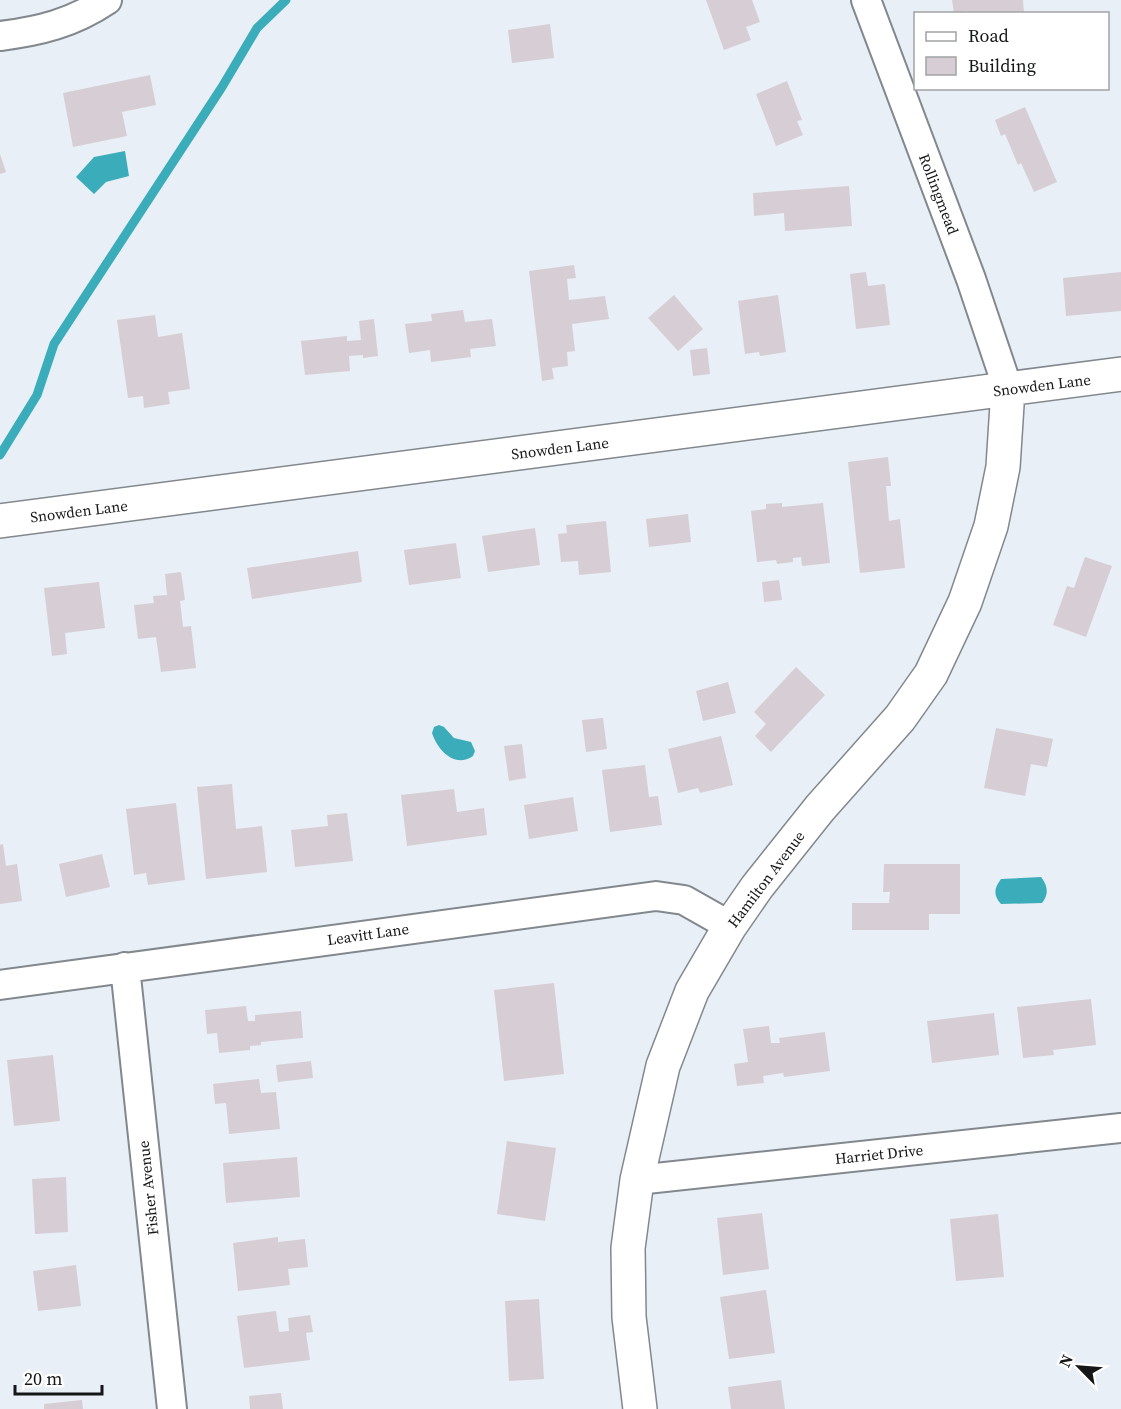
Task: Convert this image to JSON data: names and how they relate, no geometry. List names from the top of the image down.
{
  "streets": {
    "street": [
      "Rollingmead",
      "Snowden Lane",
      "Hamilton Avenue",
      "Leavitt Lane",
      "Harriet Drive",
      "Fisher Avenue"
    ]
  },
  "crossings": [
    ["Rollingmead", "Snowden Lane"],
    ["Rollingmead", "Hamilton Avenue"],
    ["Snowden Lane", "Hamilton Avenue"],
    ["Hamilton Avenue", "Leavitt Lane"],
    ["Hamilton Avenue", "Harriet Drive"],
    ["Leavitt Lane", "Fisher Avenue"]
  ],
  "legend": ["Road", "Building"],
  "scale_bar": "20 m",
  "north": "top left"
}
